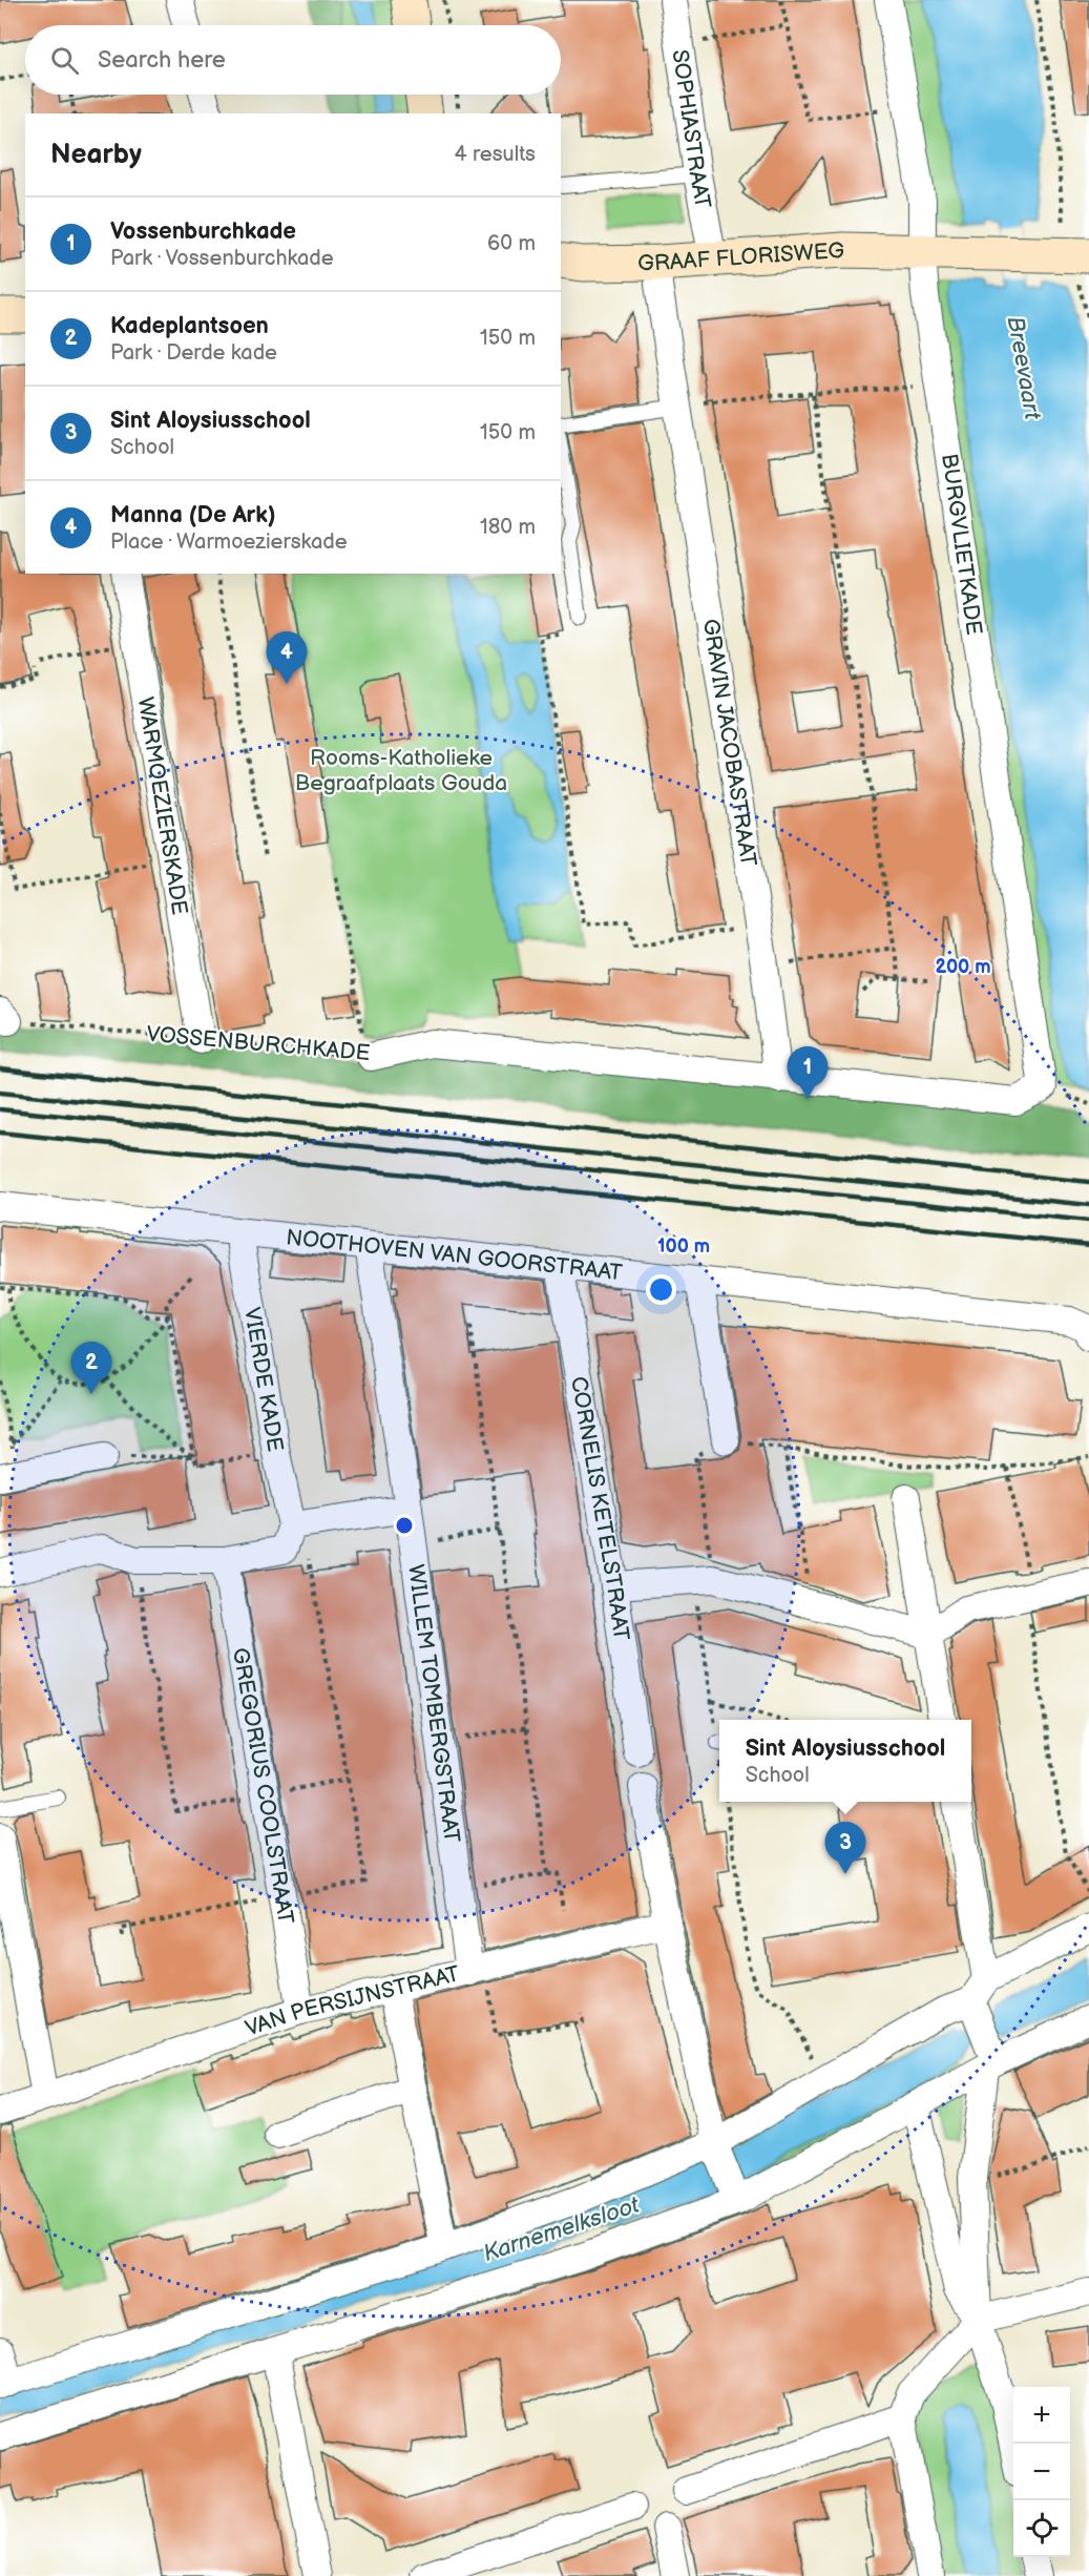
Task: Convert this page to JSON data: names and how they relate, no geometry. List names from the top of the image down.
{
  "streets": {
    "main road": ["GRAAF FLORISWEG"],
    "street": [
      "SOPHIASTRAAT",
      "BURGVLIETKADE",
      "GRAVIN JACOBASTRAAT",
      "WARMOEZIERSKADE",
      "VOSSENBURCHKADE",
      "NOOTHOVEN VAN GOORSTRAAT",
      "VIERDE KADE",
      "CORNELIS KETELSTRAAT",
      "WILLEM TOMBERGSTRAAT",
      "GREGORIUS COOLSTRAAT",
      "VAN PERSIJNSTRAAT"
    ]
  },
  "crossings": [
    ["SOPHIASTRAAT", "GRAAF FLORISWEG"],
    ["GRAAF FLORISWEG", "BURGVLIETKADE"],
    ["GRAAF FLORISWEG", "GRAVIN JACOBASTRAAT"],
    ["BURGVLIETKADE", "VOSSENBURCHKADE"],
    ["GRAVIN JACOBASTRAAT", "VOSSENBURCHKADE"],
    ["WARMOEZIERSKADE", "VOSSENBURCHKADE"],
    ["NOOTHOVEN VAN GOORSTRAAT", "VIERDE KADE"],
    ["NOOTHOVEN VAN GOORSTRAAT", "CORNELIS KETELSTRAAT"],
    ["NOOTHOVEN VAN GOORSTRAAT", "WILLEM TOMBERGSTRAAT"],
    ["WILLEM TOMBERGSTRAAT", "VAN PERSIJNSTRAAT"],
    ["GREGORIUS COOLSTRAAT", "VAN PERSIJNSTRAAT"]
  ],
  "water": ["Breevaart", "Karnemelksloot"],
  "parks": ["Rooms-Katholieke Begraafplaats Gouda"],
  "page": {
    "search": "Search here",
    "heading": ["Nearby", "4 results"],
    "list": [
      {
        "mark": "1",
        "name": "Vossenburchkade",
        "note": "Park · Vossenburchkade",
        "value": "60 m"
      },
      {
        "mark": "2",
        "name": "Kadeplantsoen",
        "note": "Park · Derde kade",
        "value": "150 m"
      },
      {
        "mark": "3",
        "name": "Sint Aloysiusschool",
        "note": "School",
        "value": "150 m"
      },
      {
        "mark": "4",
        "name": "Manna (De Ark)",
        "note": "Place · Warmoezierskade",
        "value": "180 m"
      }
    ],
    "pins": [
      "4",
      "1",
      "2",
      "3"
    ],
    "popup": ["Sint Aloysiusschool", "School"],
    "map_buttons": ["+", "−"]
  },
  "rings": ["200 m", "100 m"]
}
